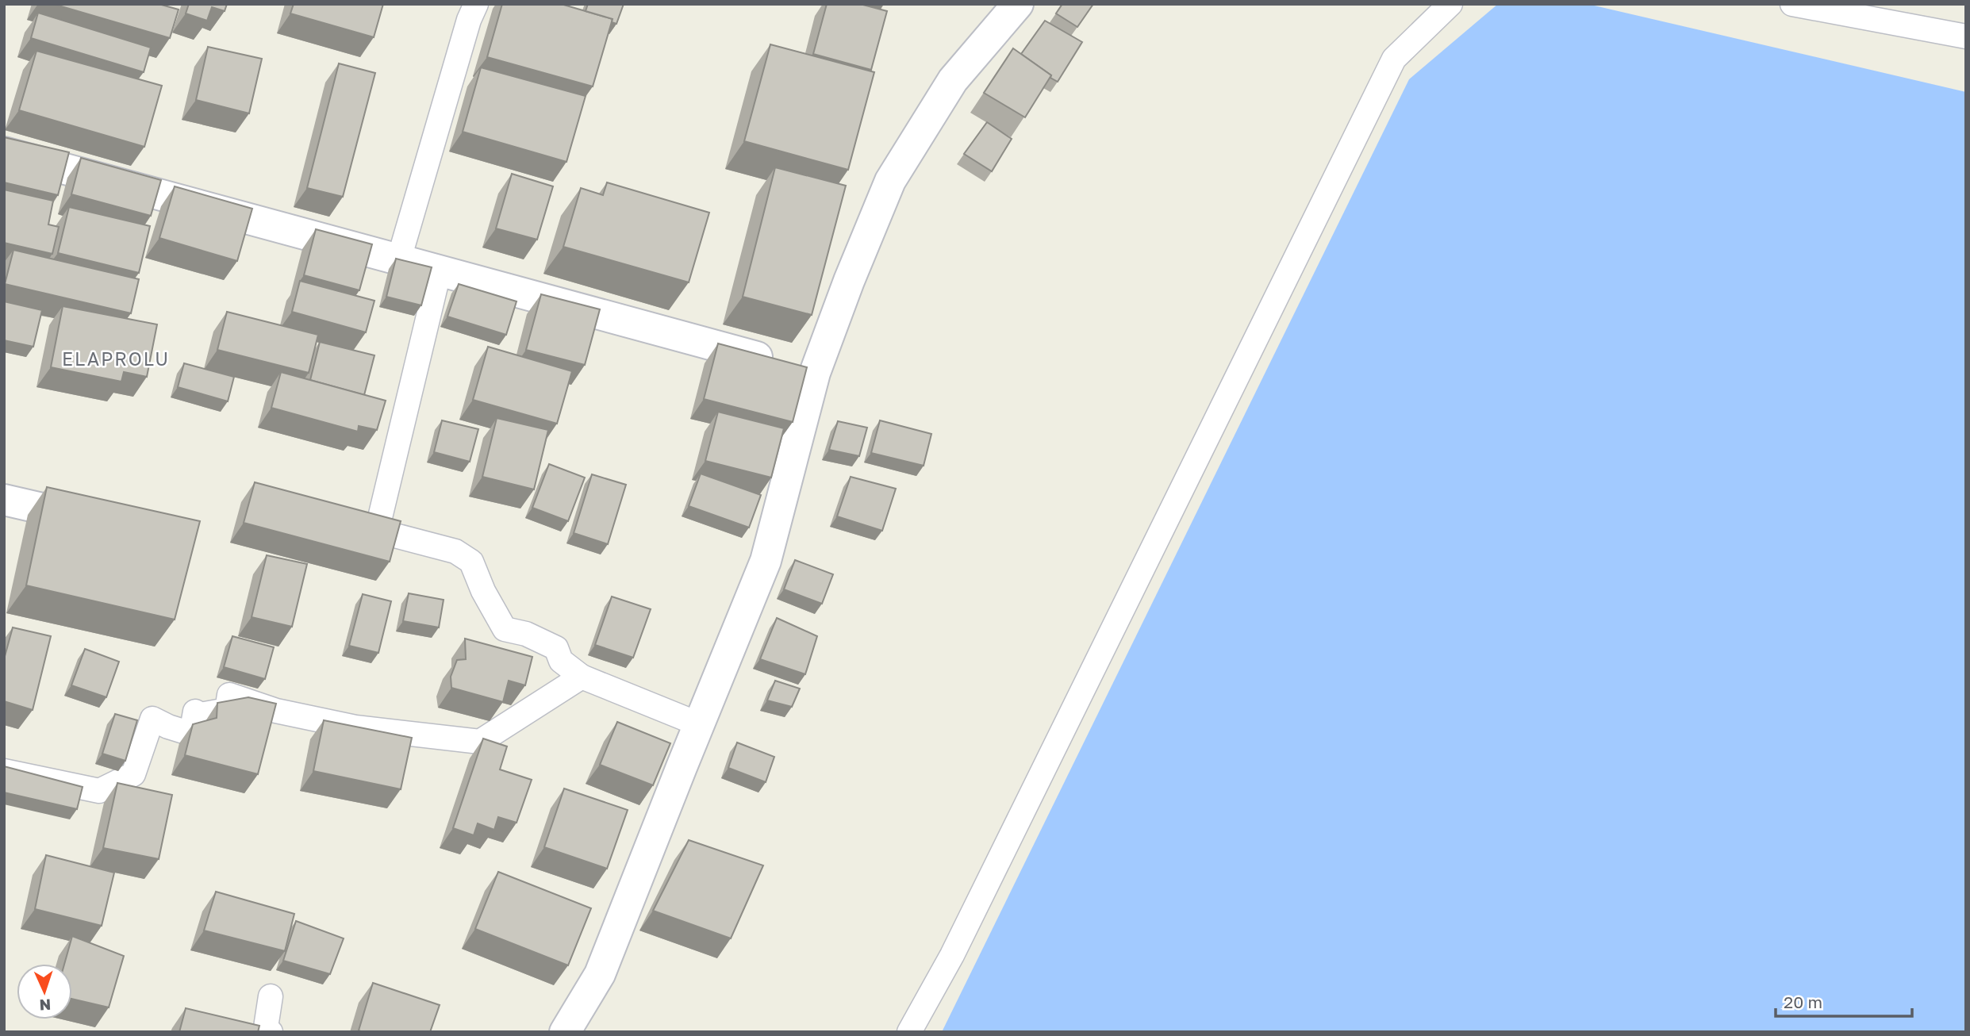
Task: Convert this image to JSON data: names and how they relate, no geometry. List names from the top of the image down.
{
  "districts": ["ELAPROLU"],
  "scale_bar": "20 m",
  "north": "bottom"
}
